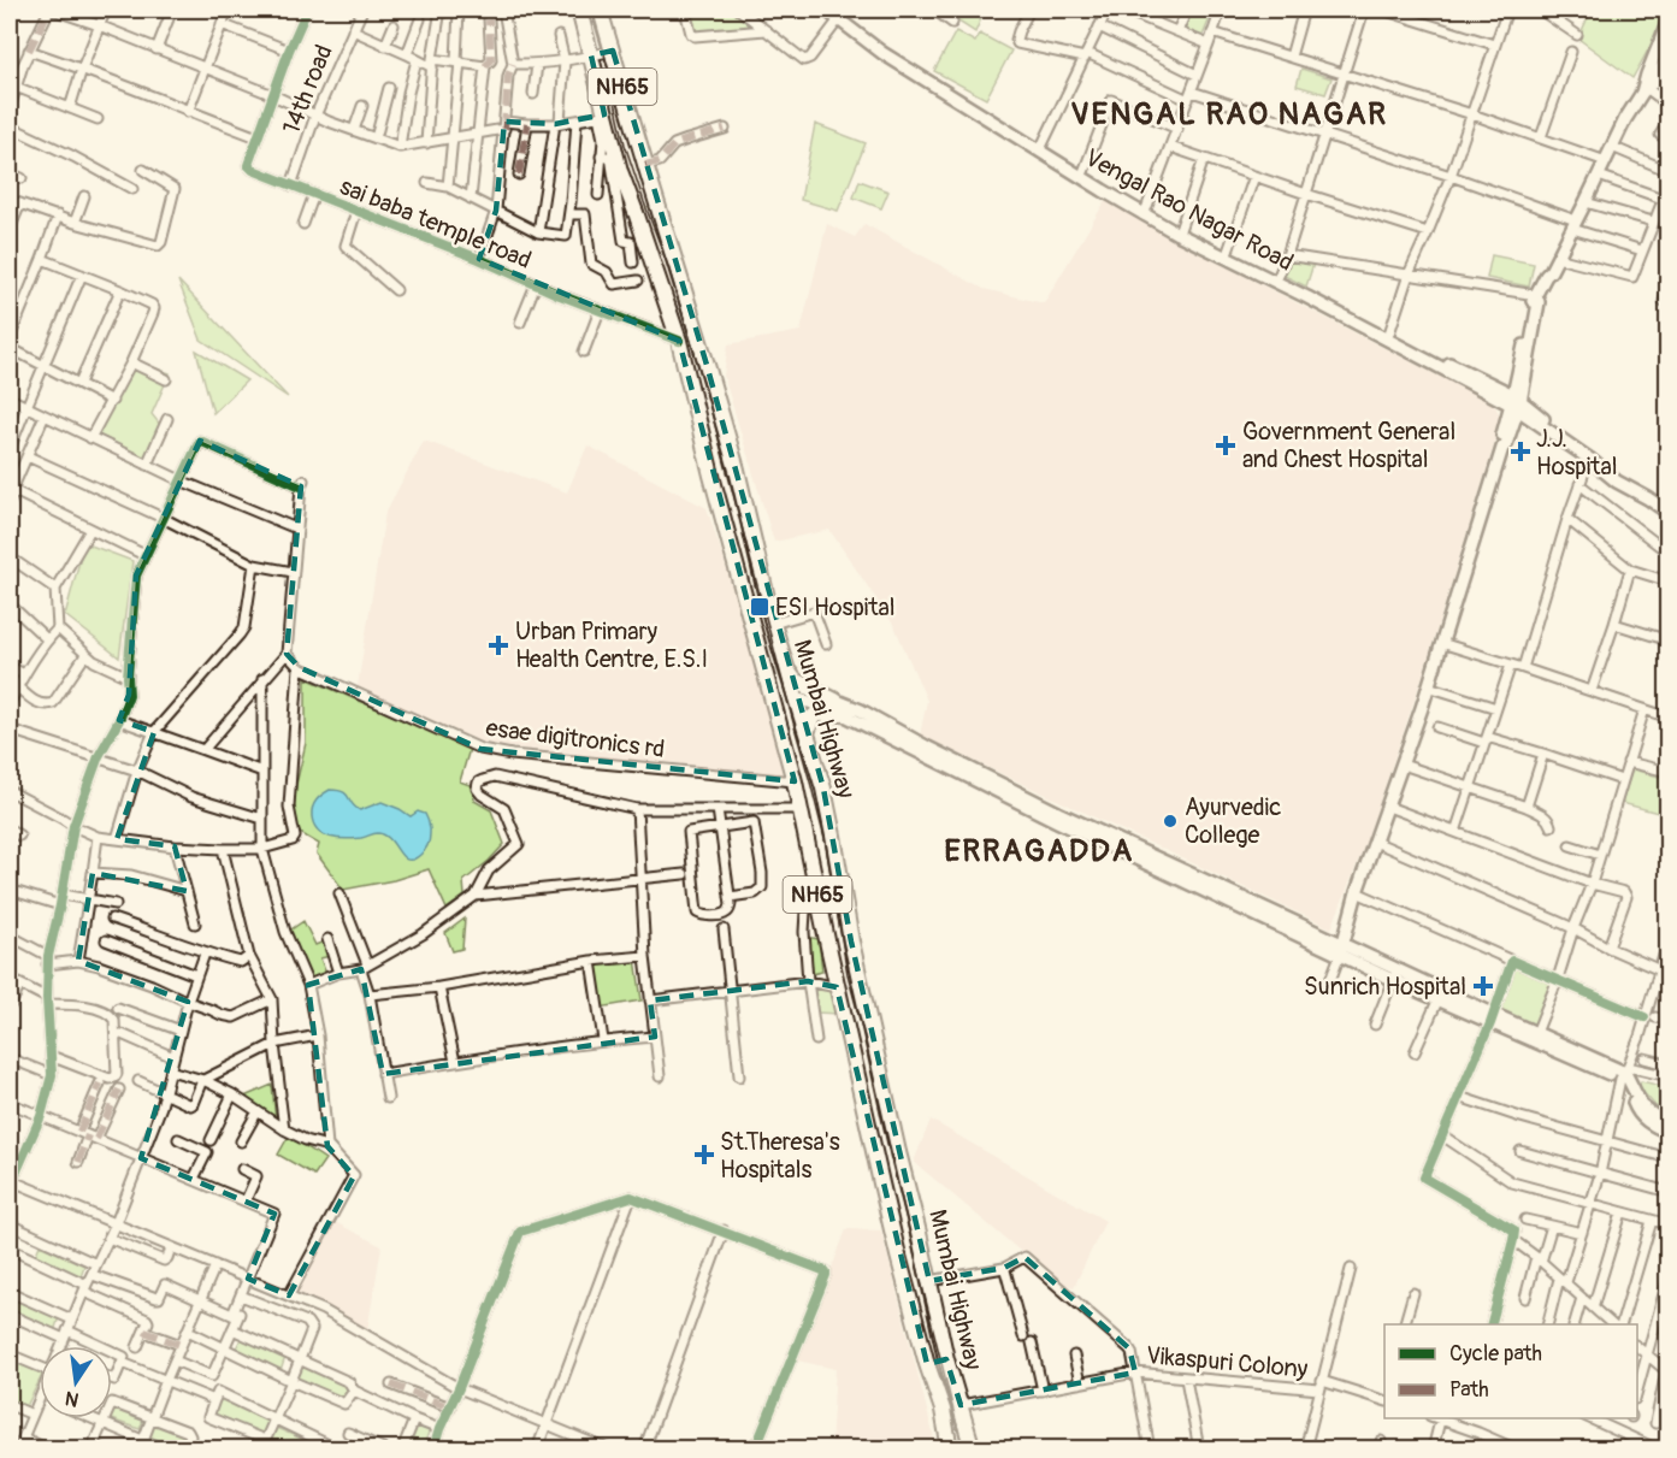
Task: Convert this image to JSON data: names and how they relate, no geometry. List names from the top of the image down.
{
  "streets": {
    "highway": ["NH65", "Mumbai Highway"],
    "main road": ["Vengal Rao Nagar Road"],
    "street": [
      "14th road",
      "sai baba temple road",
      "esae digitronics rd",
      "Vikaspuri Colony"
    ]
  },
  "crossings": [
    ["14th road", "sai baba temple road"],
    ["sai baba temple road", "Mumbai Highway"],
    ["Mumbai Highway", "esae digitronics rd"],
    ["Mumbai Highway", "Vikaspuri Colony"]
  ],
  "districts": ["VENGAL RAO NAGAR", "ERRAGADDA"],
  "places": {
    "health": [
      "Government General and Chest Hospital",
      "J.J. Hospital",
      "Urban Primary Health Centre, E.S.I",
      "Sunrich Hospital",
      "St.Theresa's Hospitals"
    ],
    "transit": ["ESI Hospital"],
    "other": ["Ayurvedic College"]
  },
  "legend": ["Cycle path", "Path"],
  "north": "bottom"
}
